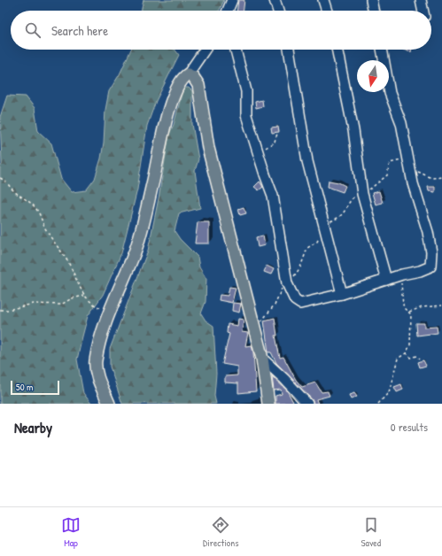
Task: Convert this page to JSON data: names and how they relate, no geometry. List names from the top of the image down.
{
  "scale_bar": "50 m",
  "north": "bottom",
  "page": {
    "search": "Search here",
    "scale": "50 m",
    "heading": ["Nearby", "0 results"],
    "nav": ["Map", "Directions", "Saved"]
  }
}
